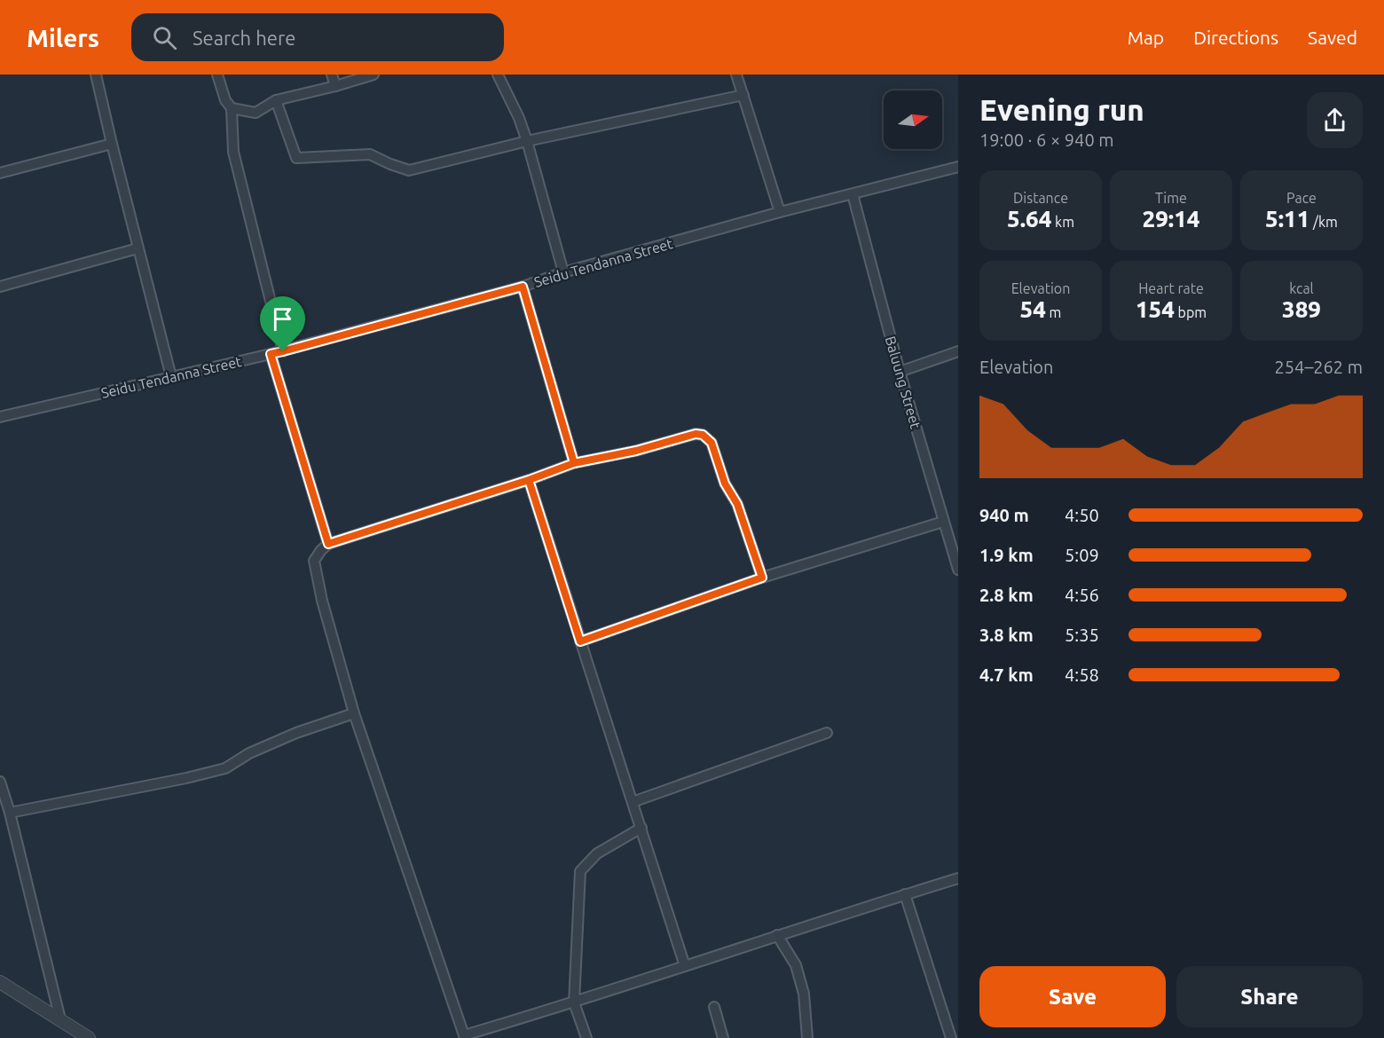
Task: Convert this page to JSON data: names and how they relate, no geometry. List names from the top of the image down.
{
  "streets": {
    "street": ["Seidu Tendanna Street", "Baluung Street"]
  },
  "crossings": [
    ["Seidu Tendanna Street", "Baluung Street"]
  ],
  "north": "right",
  "page": {
    "header": "Milers",
    "search": "Search here",
    "nav": ["Map", "Directions", "Saved"],
    "heading": ["Evening run", "19:00 · 6 × 940 m"],
    "stats": [
      ["Distance", "5.64 km"],
      ["Time", "29:14"],
      ["Pace", "5:11 /km"],
      ["Elevation", "54 m"],
      ["Heart rate", "154 bpm"],
      ["kcal", "389"]
    ],
    "chart": ["Elevation", "254–262 m"],
    "list": [
      {
        "name": "940 m",
        "note": "4:50"
      },
      {
        "name": "1.9 km",
        "note": "5:09"
      },
      {
        "name": "2.8 km",
        "note": "4:56"
      },
      {
        "name": "3.8 km",
        "note": "5:35"
      },
      {
        "name": "4.7 km",
        "note": "4:58"
      }
    ],
    "buttons": ["Save", "Share"]
  }
}
